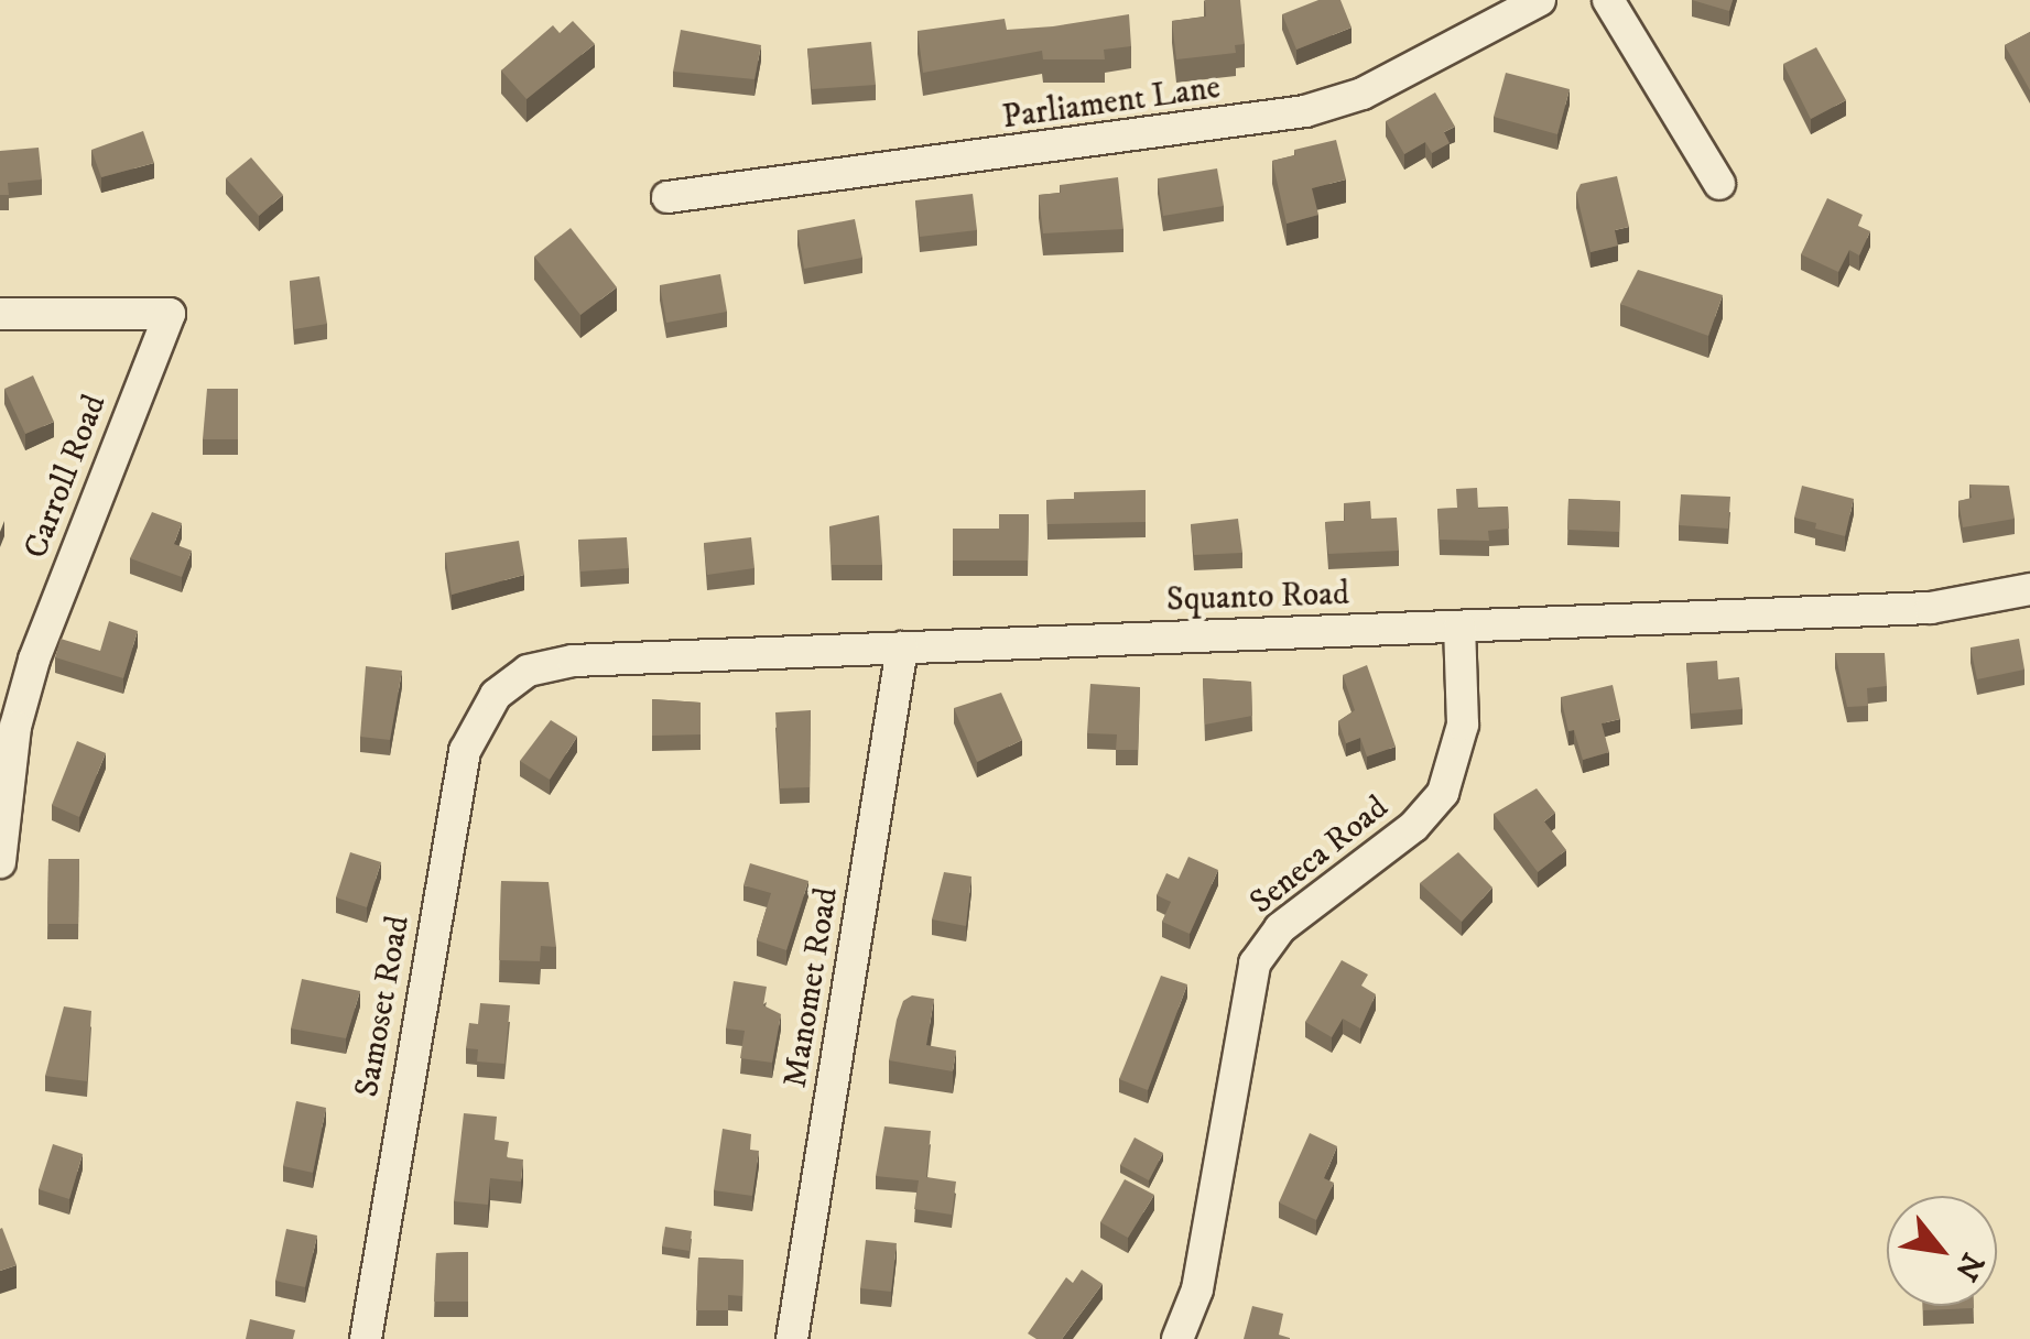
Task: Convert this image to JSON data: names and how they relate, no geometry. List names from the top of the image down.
{
  "streets": {
    "street": [
      "Parliament Lane",
      "Carroll Road",
      "Squanto Road",
      "Seneca Road",
      "Manomet Road",
      "Samoset Road"
    ]
  },
  "crossings": [
    ["Squanto Road", "Seneca Road"],
    ["Squanto Road", "Manomet Road"],
    ["Squanto Road", "Samoset Road"]
  ],
  "north": "bottom right"
}
